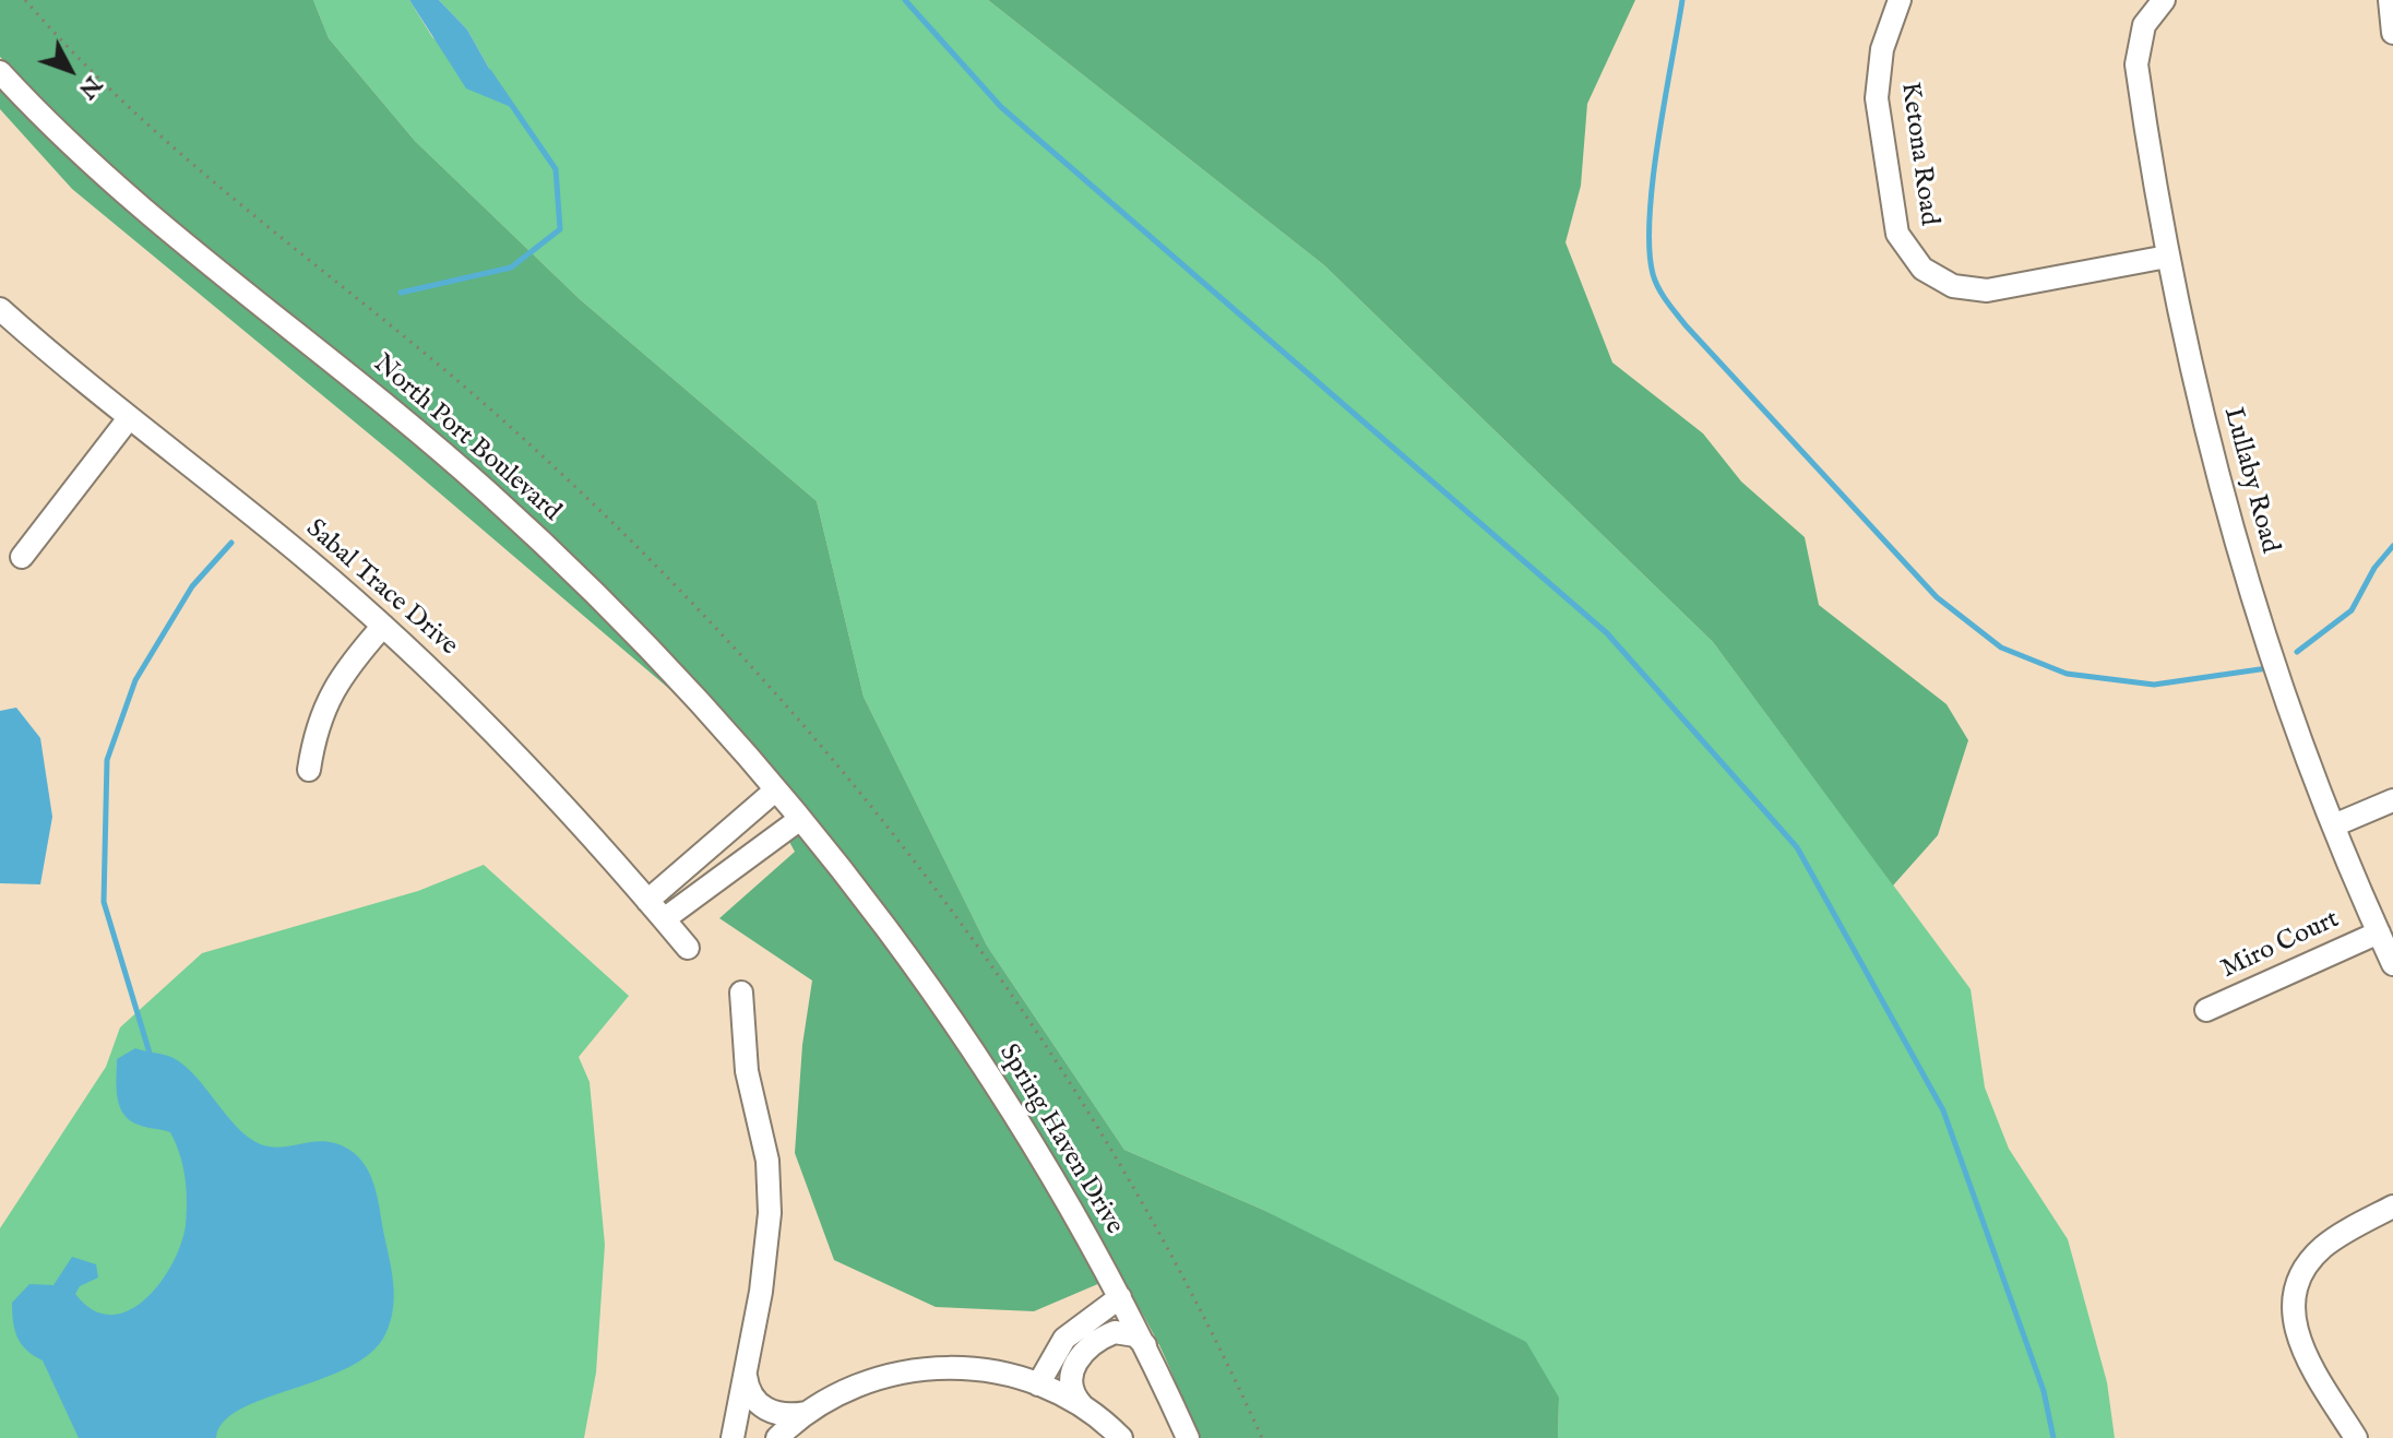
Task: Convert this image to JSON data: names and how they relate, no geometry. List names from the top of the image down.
{
  "streets": {
    "street": [
      "Ketona Road",
      "North Port Boulevard",
      "Lullaby Road",
      "Sabal Trace Drive",
      "Miro Court",
      "Spring Haven Drive"
    ]
  },
  "crossings": [
    ["Ketona Road", "Lullaby Road"],
    ["North Port Boulevard", "Spring Haven Drive"],
    ["Lullaby Road", "Miro Court"]
  ],
  "north": "bottom right"
}
